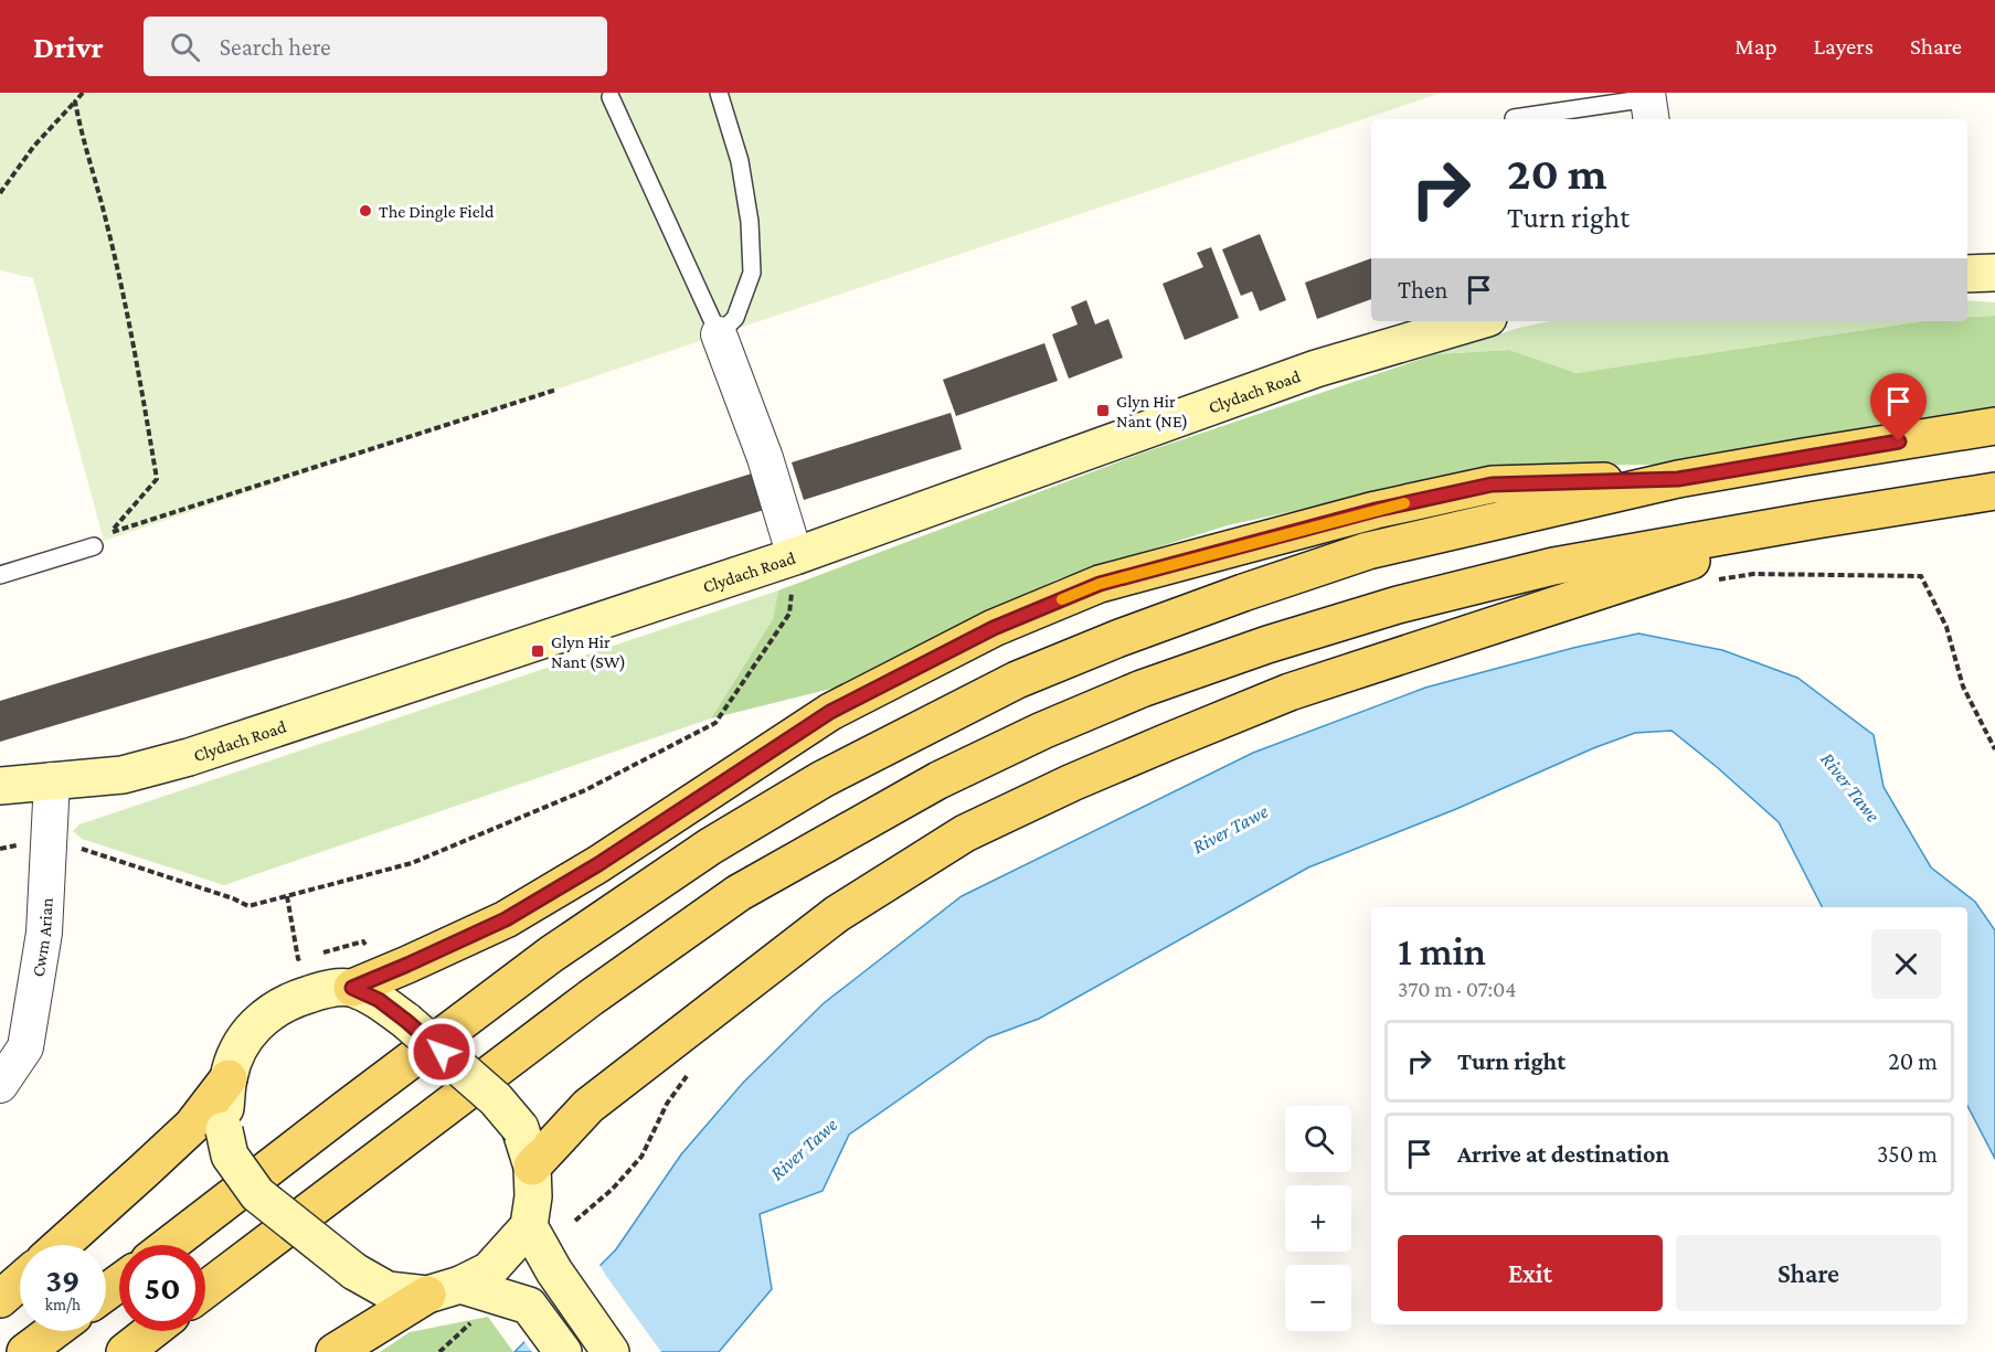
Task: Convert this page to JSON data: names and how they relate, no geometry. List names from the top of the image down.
{
  "streets": {
    "main road": ["Clydach Road"],
    "street": ["Cwm Arian"]
  },
  "crossings": [
    ["Clydach Road", "Cwm Arian"]
  ],
  "water": ["River Tawe"],
  "places": {
    "other": ["The Dingle Field"],
    "transit": ["Glyn Hir Nant (NE)", "Glyn Hir Nant (SW)"]
  },
  "page": {
    "header": "Drivr",
    "search": "Search here",
    "nav": ["Map", "Layers", "Share"],
    "turn": ["20 m", "Turn right"],
    "then": "Then",
    "heading": ["1 min", "370 m · 07:04"],
    "list": [
      {
        "name": "Turn right",
        "value": "20 m"
      },
      {
        "name": "Arrive at destination",
        "value": "350 m"
      }
    ],
    "map_buttons": ["+", "−"],
    "buttons": ["Exit", "Share"],
    "speed": "39 km/h",
    "limit": "50"
  }
}
